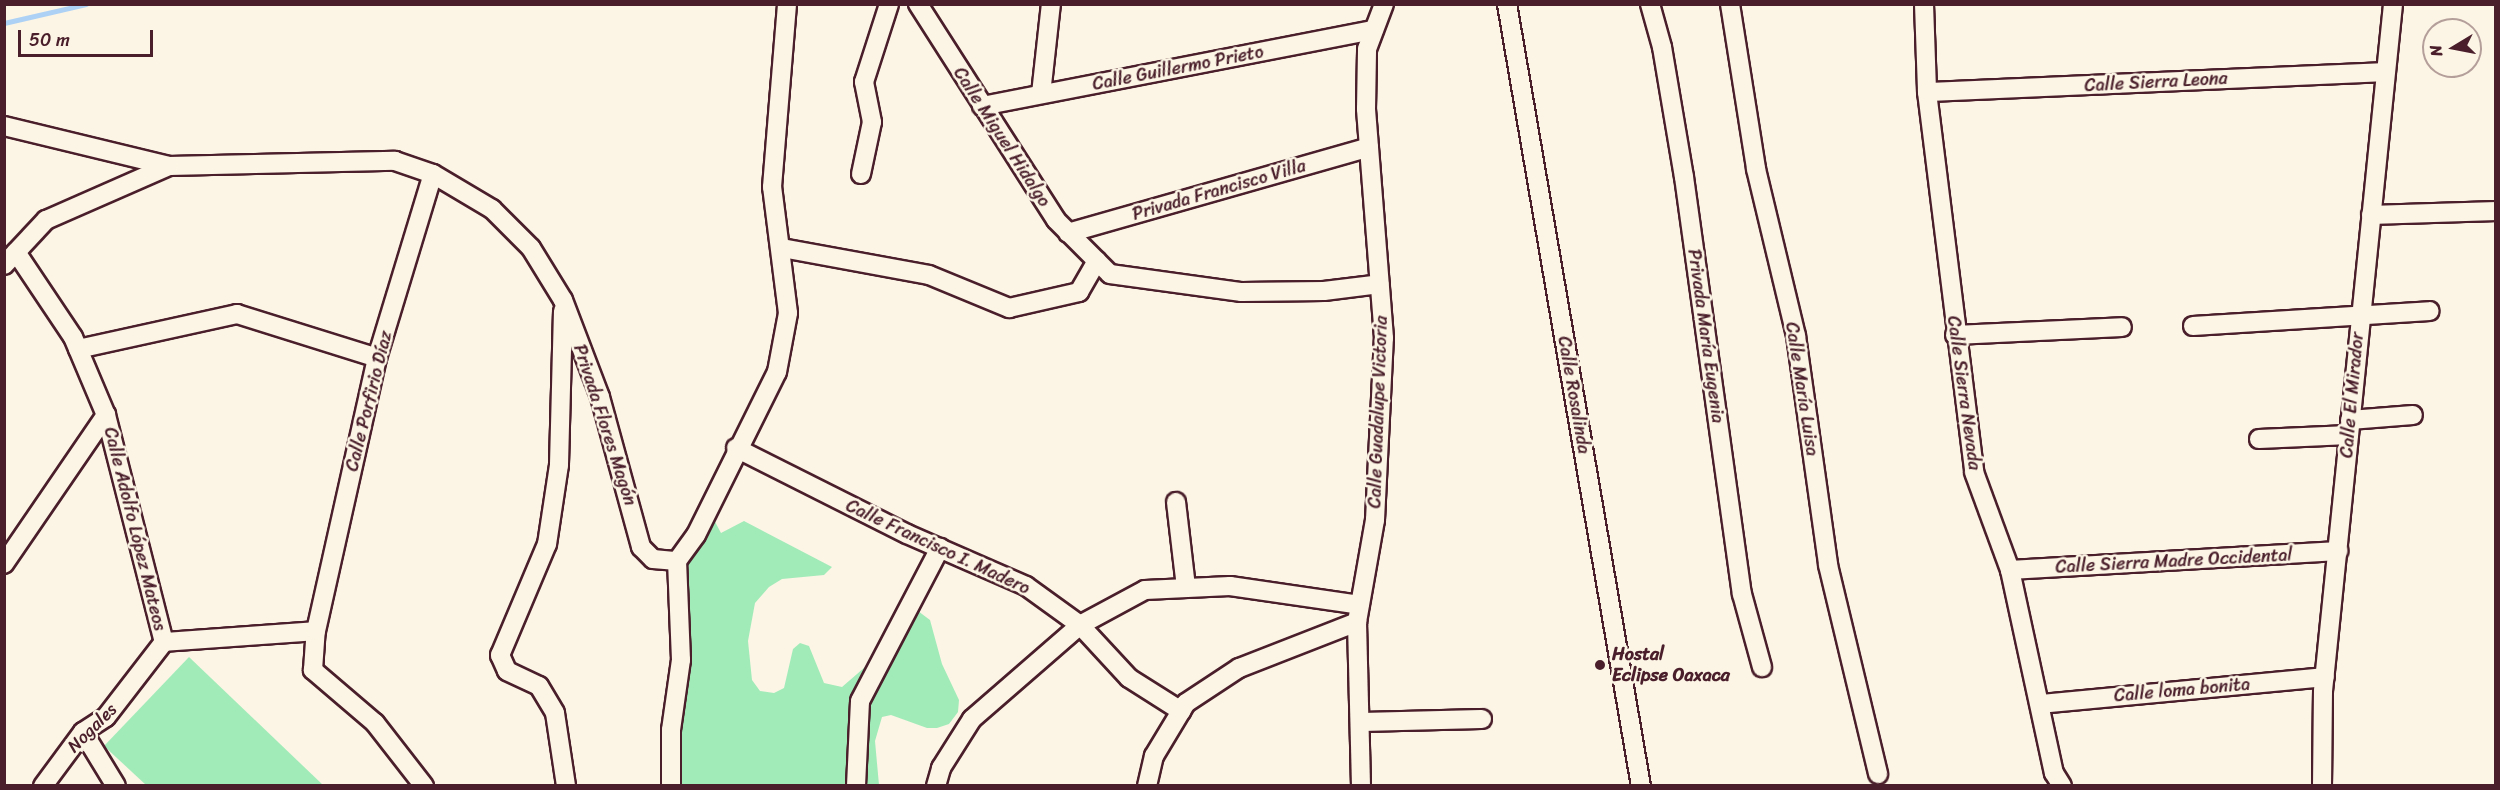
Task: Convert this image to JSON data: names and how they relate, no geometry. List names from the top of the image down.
{
  "streets": {
    "street": [
      "Calle Guillermo Prieto",
      "Calle Sierra Leona",
      "Calle Miguel Hidalgo",
      "Privada Francisco Villa",
      "Privada María Eugenia",
      "Calle María Luisa",
      "Calle Sierra Nevada",
      "Calle Rosalinda",
      "Calle El Mirador",
      "Calle Porfirio Díaz",
      "Calle Guadalupe Victoria",
      "Privada Flores Magón",
      "Calle Adolfo López Mateos",
      "Calle Francisco I. Madero",
      "Calle Sierra Madre Occidental",
      "Calle loma bonita",
      "Nogales"
    ]
  },
  "crossings": [
    ["Calle Guillermo Prieto", "Calle Miguel Hidalgo"],
    ["Calle Guillermo Prieto", "Calle Guadalupe Victoria"],
    ["Calle Sierra Leona", "Calle Sierra Nevada"],
    ["Calle Sierra Leona", "Calle El Mirador"],
    ["Calle Miguel Hidalgo", "Privada Francisco Villa"],
    ["Calle Miguel Hidalgo", "Calle Guadalupe Victoria"],
    ["Privada Francisco Villa", "Calle Guadalupe Victoria"],
    ["Calle Sierra Nevada", "Calle Sierra Madre Occidental"],
    ["Calle Sierra Nevada", "Calle loma bonita"],
    ["Calle El Mirador", "Calle Sierra Madre Occidental"],
    ["Calle El Mirador", "Calle loma bonita"],
    ["Calle Porfirio Díaz", "Privada Flores Magón"],
    ["Calle Adolfo López Mateos", "Nogales"]
  ],
  "places": ["Hostal Eclipse Oaxaca"],
  "scale_bar": "50 m",
  "north": "left"
}
